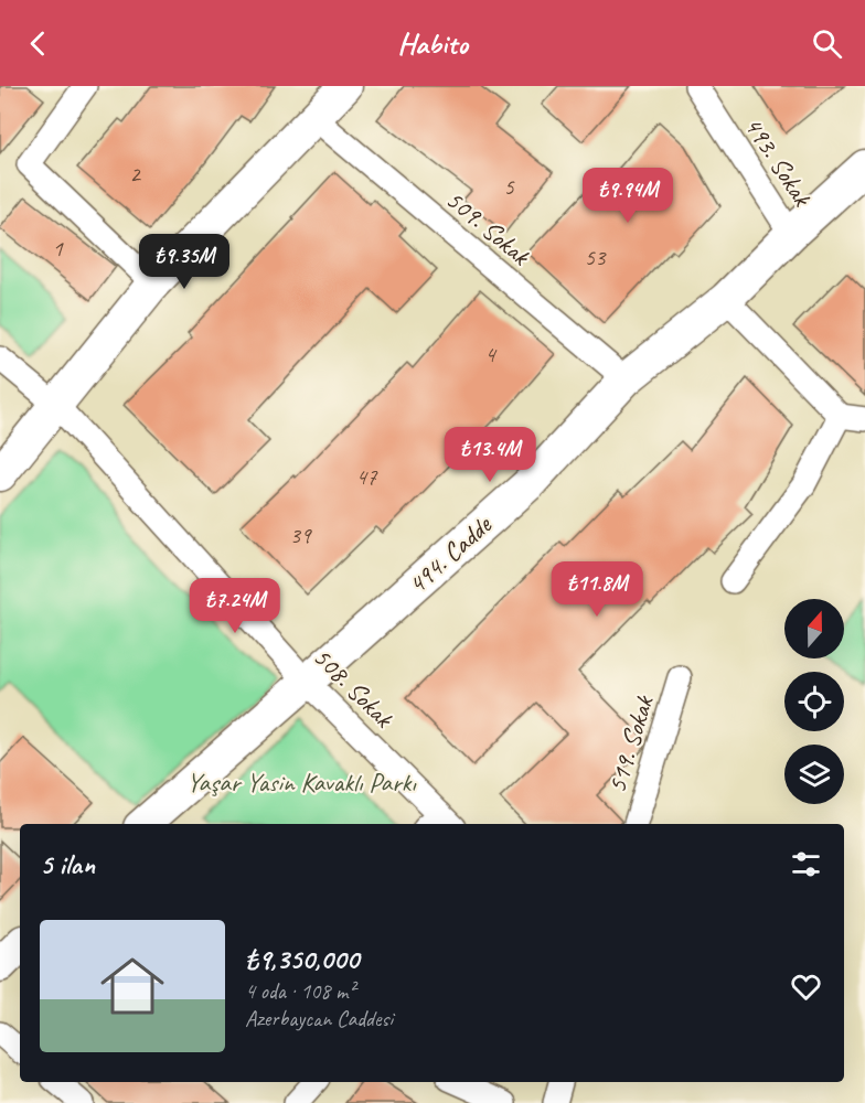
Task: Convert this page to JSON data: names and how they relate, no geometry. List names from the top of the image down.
{
  "streets": {
    "street": [
      "493. Sokak",
      "509. Sokak",
      "494. Cadde",
      "508. Sokak",
      "519. Sokak"
    ]
  },
  "crossings": [
    ["493. Sokak", "494. Cadde"],
    ["509. Sokak", "494. Cadde"],
    ["494. Cadde", "508. Sokak"]
  ],
  "parks": ["Yaşar Yasin Kavaklı Parkı"],
  "house_numbers": [
    "2",
    "5",
    "1",
    "53",
    "4",
    "47",
    "39"
  ],
  "north": "top",
  "page": {
    "header": "Habito",
    "price": [
      "₺9.94M",
      "₺9.35M",
      "₺13.4M",
      "₺11.8M",
      "₺7.24M"
    ],
    "heading": "5 ilan",
    "list": [
      {
        "name": "₺9,350,000",
        "note": "4 oda · 108 m² · Azerbaycan Caddesi"
      }
    ]
  }
}
